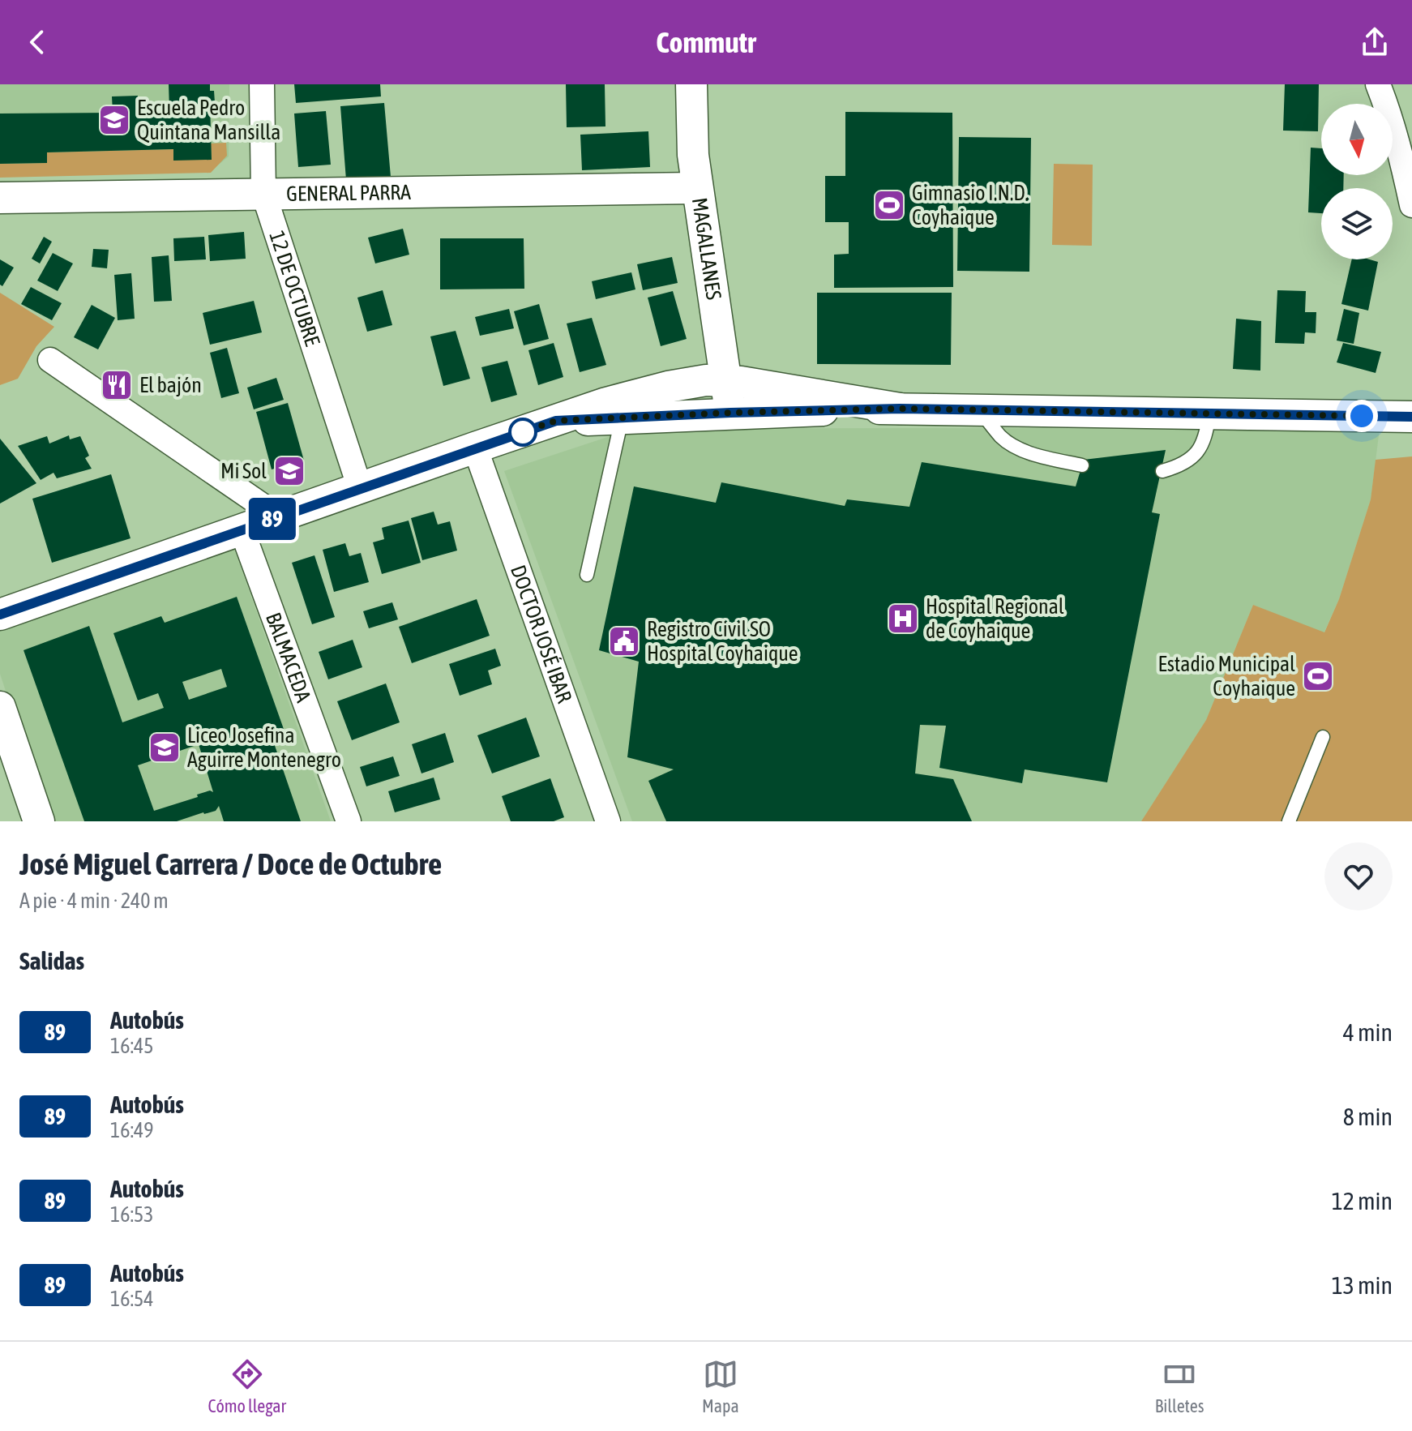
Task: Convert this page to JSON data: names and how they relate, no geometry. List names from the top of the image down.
{
  "streets": {
    "street": [
      "GENERAL PARRA",
      "MAGALLANES",
      "12 DE OCTUBRE",
      "DOCTOR JOSÉ IBAR",
      "BALMACEDA"
    ]
  },
  "crossings": [
    ["GENERAL PARRA", "MAGALLANES"],
    ["GENERAL PARRA", "12 DE OCTUBRE"]
  ],
  "places": {
    "school or university": ["Escuela Pedro Quintana Mansilla", "Mi Sol", "Liceo Josefina Aguirre Montenegro"],
    "sports": ["Gimnasio I.N.D. Coyhaique", "Estadio Municipal Coyhaique"],
    "restaurant": ["El bajón"],
    "hospital": ["Hospital Regional de Coyhaique"],
    "public building": ["Registro Civil SO Hospital Coyhaique"]
  },
  "lines": ["bus line 89"],
  "north": "bottom",
  "page": {
    "header": "Commutr",
    "on_map": "89",
    "heading": [
      ["José Miguel Carrera / Doce de Octubre", "A pie · 4 min · 240 m"],
      "Salidas"
    ],
    "list": [
      {
        "mark": "89",
        "name": "Autobús",
        "note": "16:45",
        "value": "4 min"
      },
      {
        "mark": "89",
        "name": "Autobús",
        "note": "16:49",
        "value": "8 min"
      },
      {
        "mark": "89",
        "name": "Autobús",
        "note": "16:53",
        "value": "12 min"
      },
      {
        "mark": "89",
        "name": "Autobús",
        "note": "16:54",
        "value": "13 min"
      }
    ],
    "tabs": ["Cómo llegar", "Mapa", "Billetes"]
  }
}
